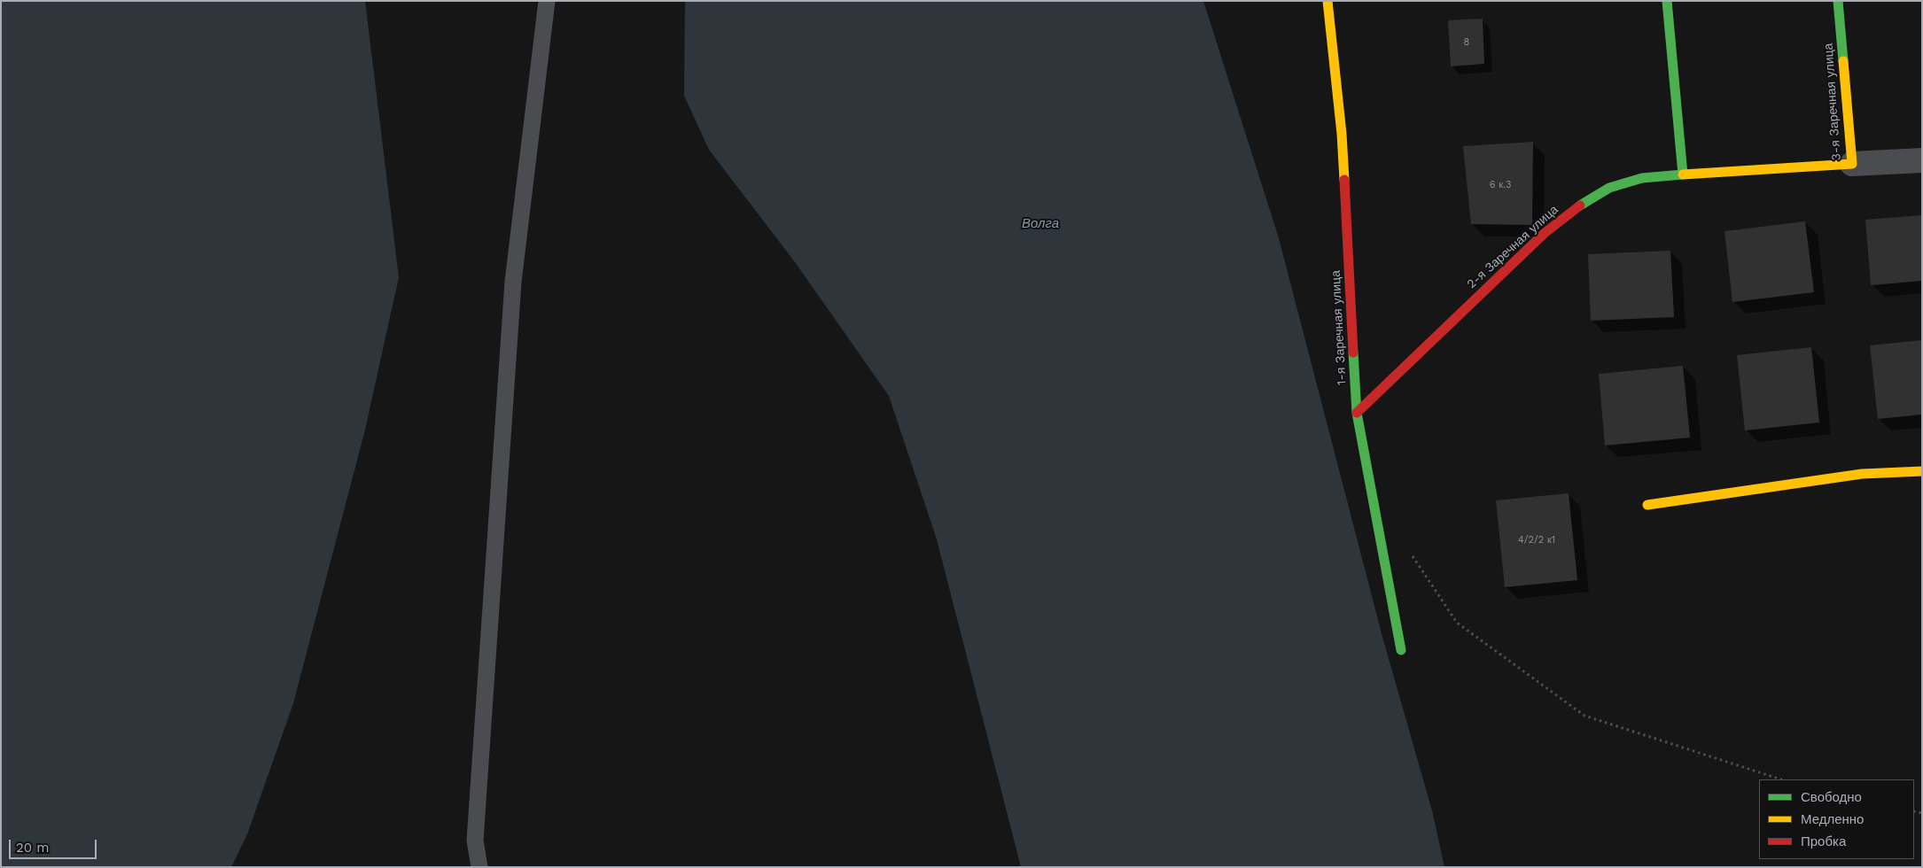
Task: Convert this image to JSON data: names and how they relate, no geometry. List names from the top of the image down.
{
  "streets": {
    "street": ["3-я Заречная улица", "2-я Заречная улица", "1-я Заречная улица"]
  },
  "crossings": [
    ["3-я Заречная улица", "2-я Заречная улица"],
    ["2-я Заречная улица", "1-я Заречная улица"]
  ],
  "water": ["Волга"],
  "house_numbers": ["8", "6 к.3", "4/2/2 к1"],
  "legend": ["Свободно", "Медленно", "Пробка"],
  "scale_bar": "20 m"
}
